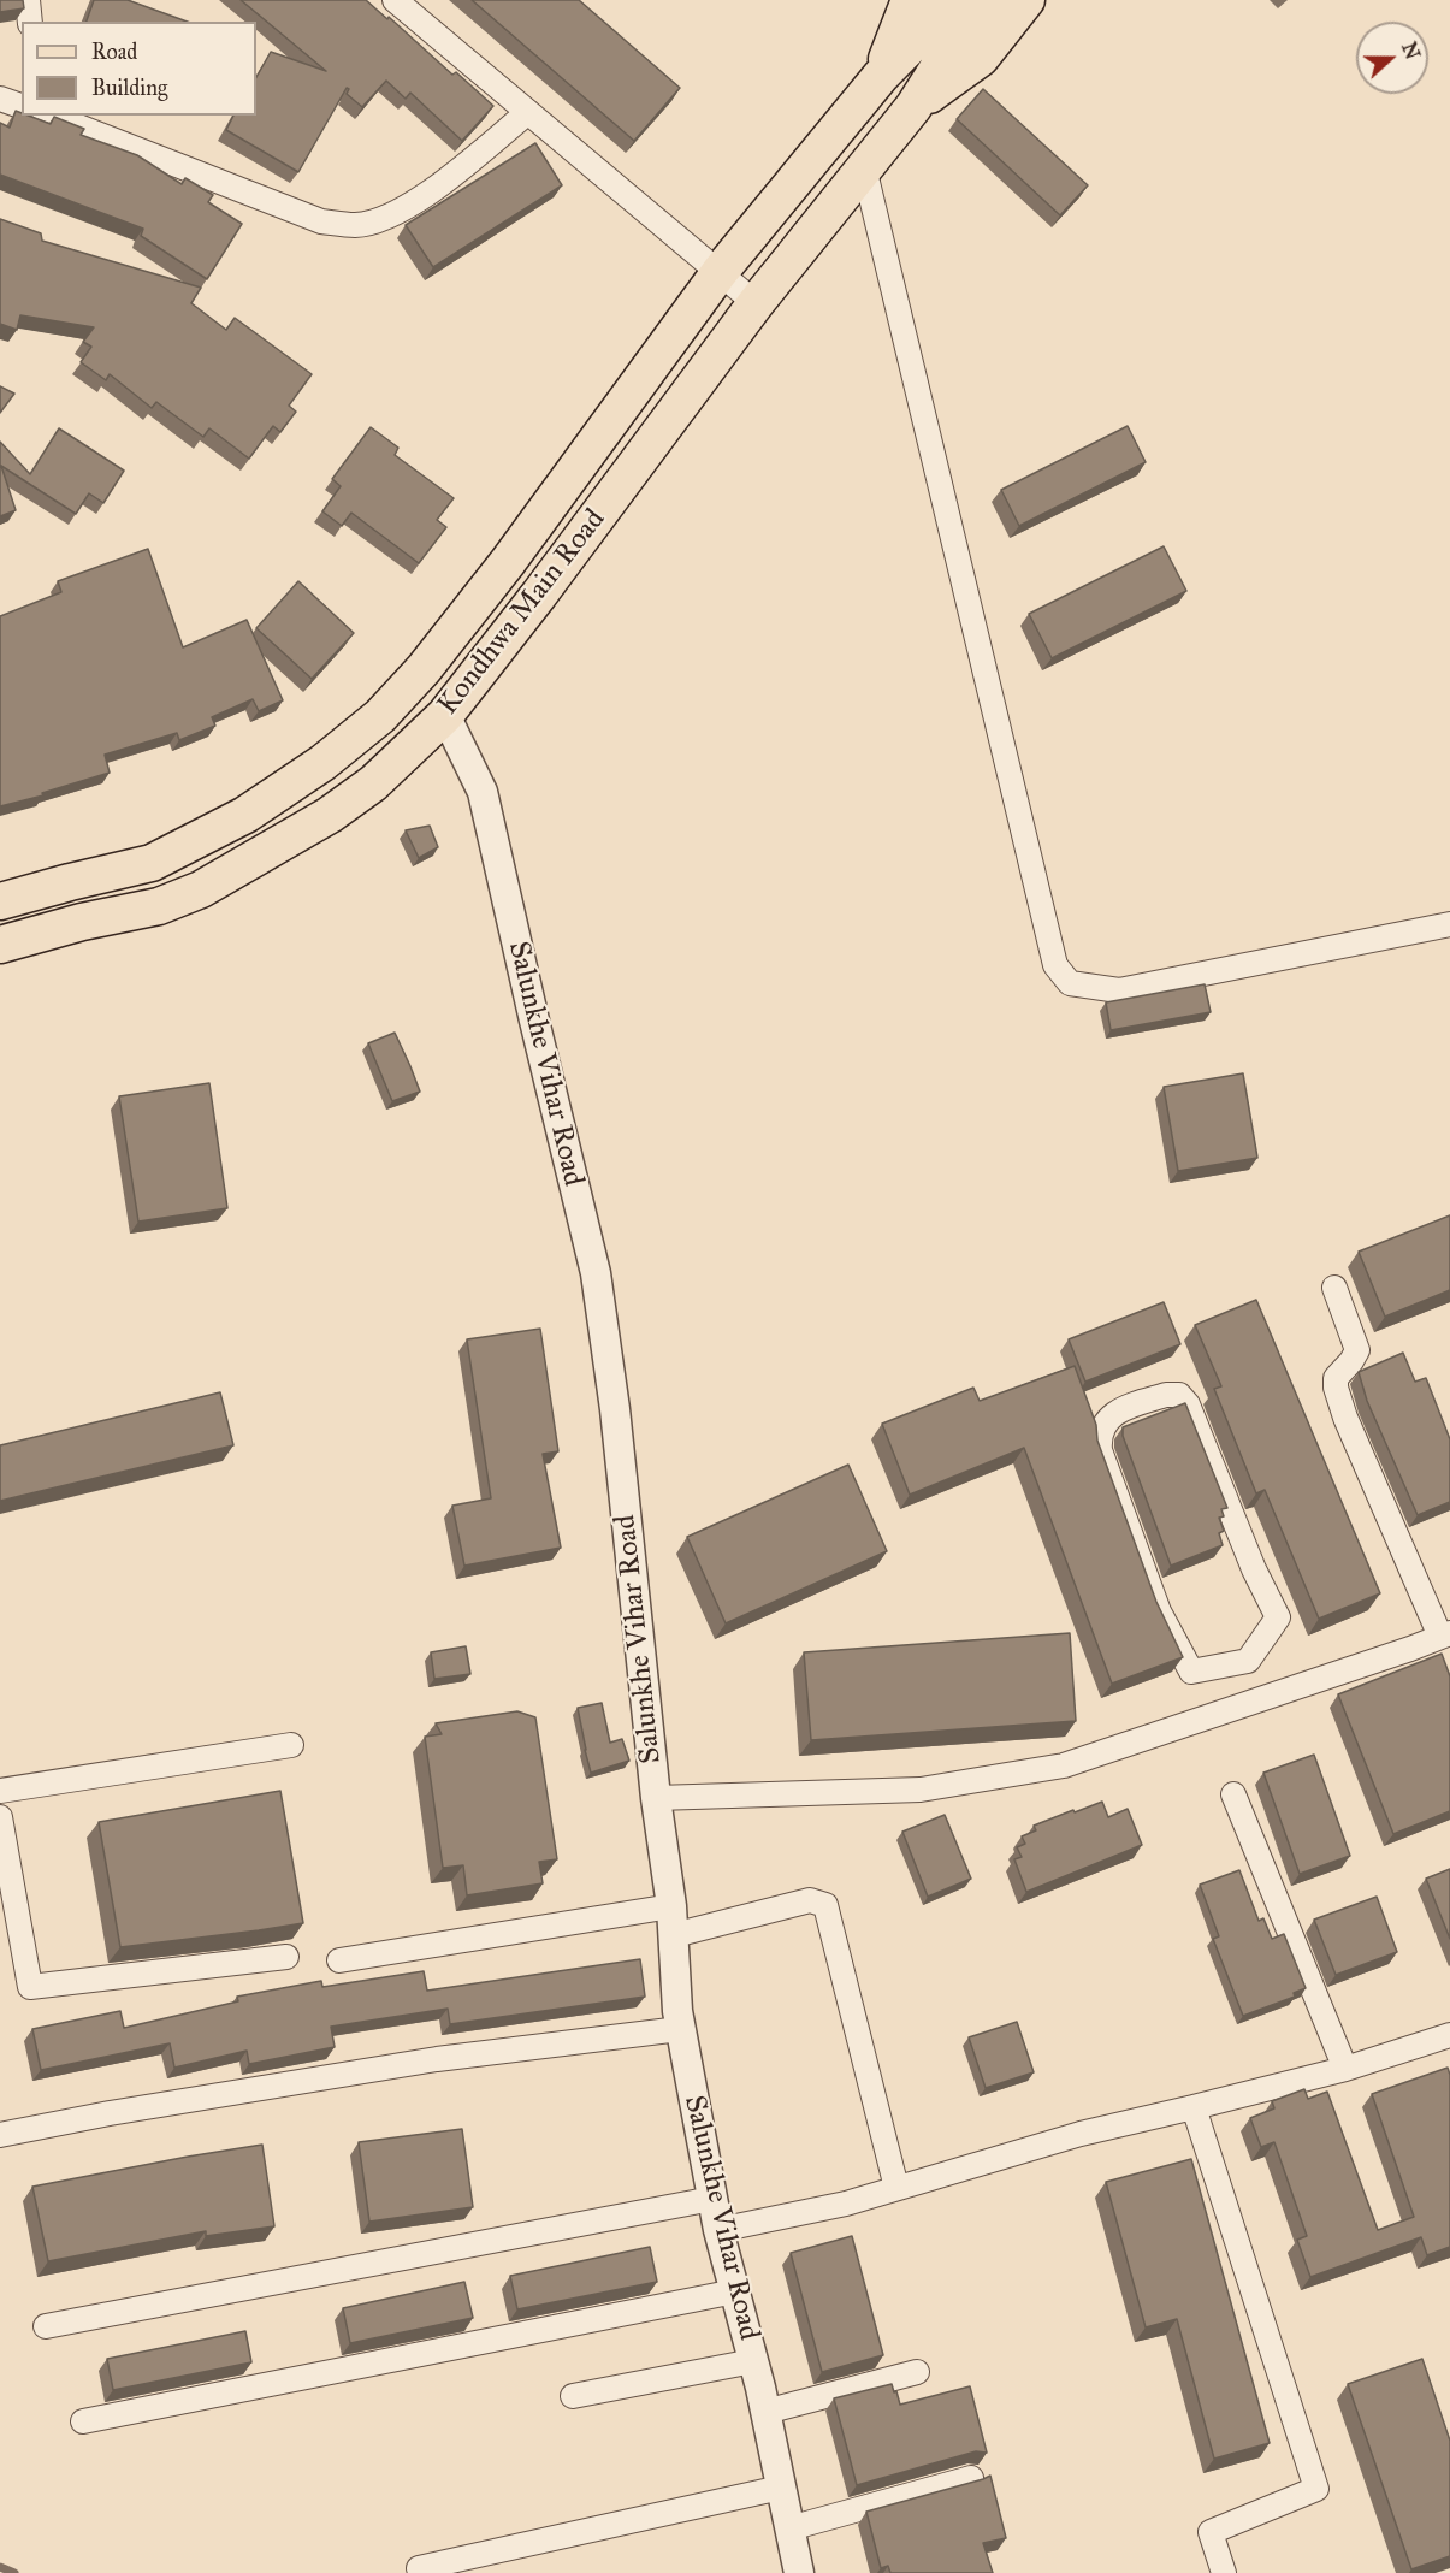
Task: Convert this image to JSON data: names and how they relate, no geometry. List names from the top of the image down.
{
  "streets": {
    "main road": ["Kondhwa Main Road"],
    "street": ["Salunkhe Vihar Road"]
  },
  "crossings": [
    ["Kondhwa Main Road", "Salunkhe Vihar Road"]
  ],
  "legend": ["Road", "Building"],
  "north": "right"
}
